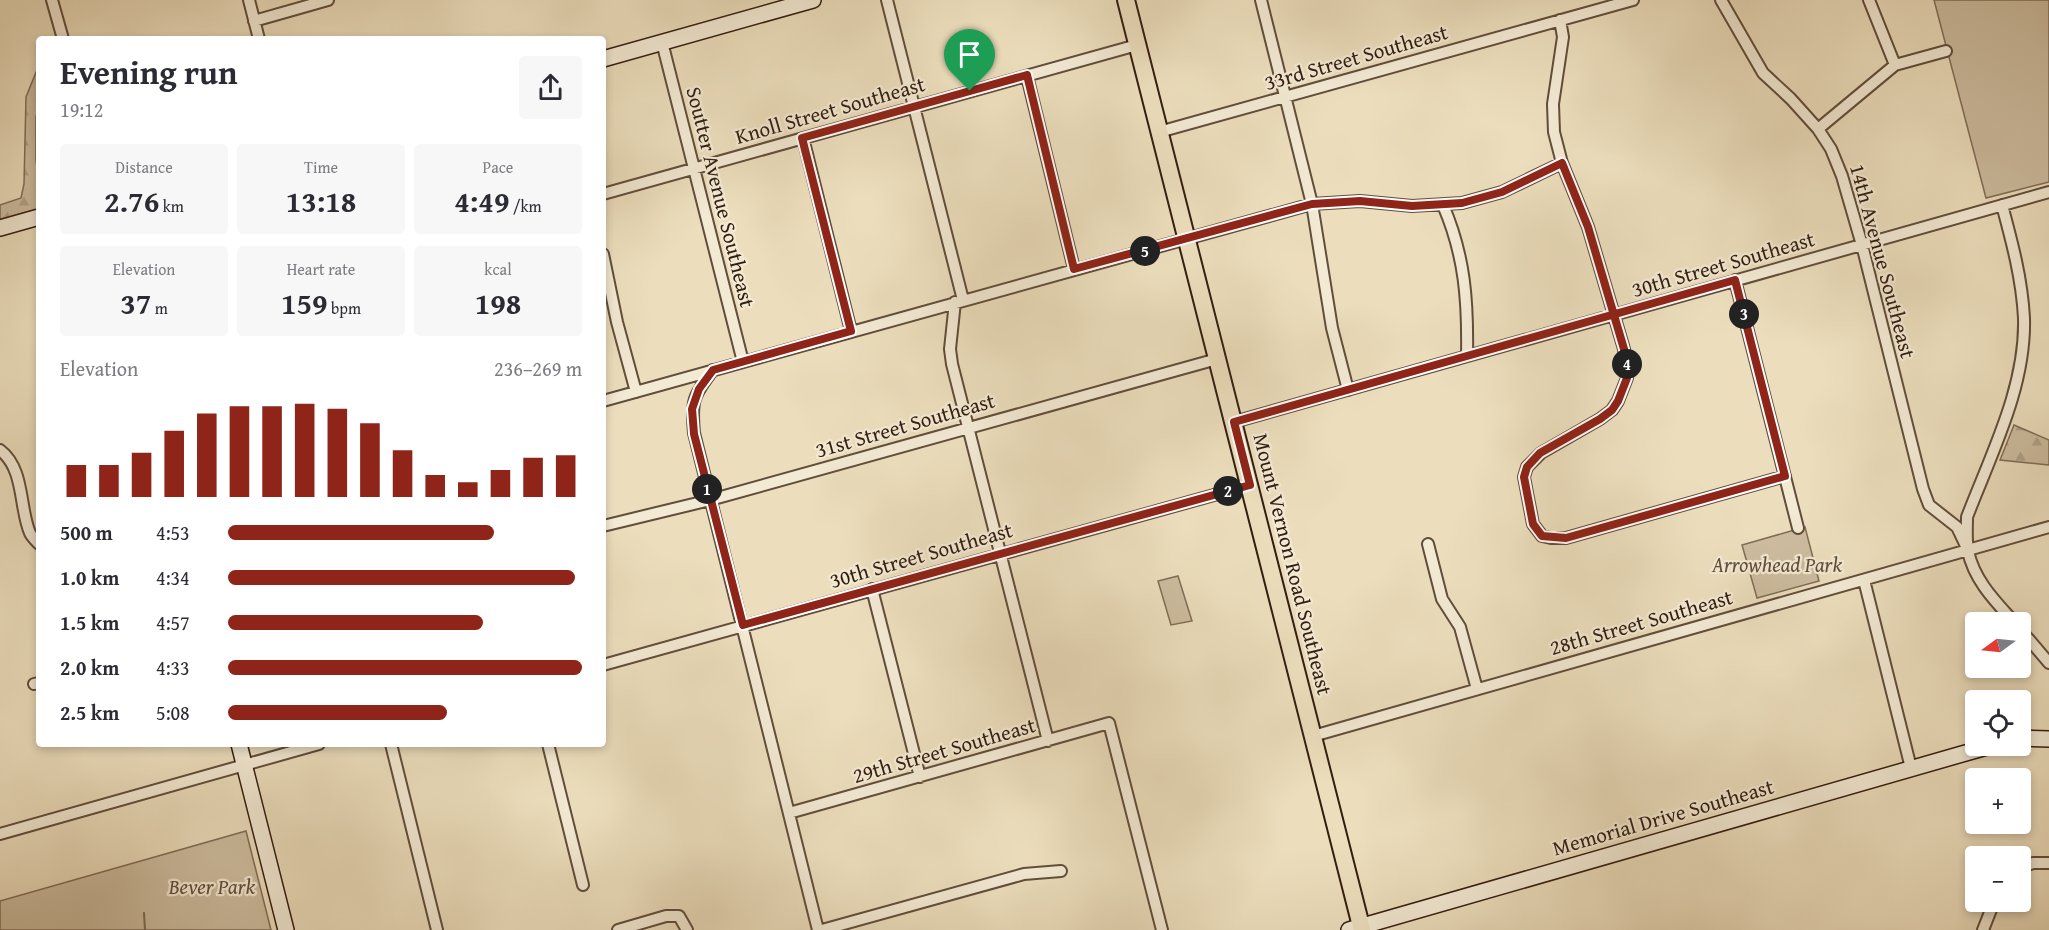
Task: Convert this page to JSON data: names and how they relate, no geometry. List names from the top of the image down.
{
  "streets": {
    "main road": ["Mount Vernon Road Southeast"],
    "street": [
      "33rd Street Southeast",
      "Knoll Street Southeast",
      "Soutter Avenue Southeast",
      "14th Avenue Southeast",
      "30th Street Southeast",
      "31st Street Southeast",
      "28th Street Southeast",
      "29th Street Southeast",
      "Memorial Drive Southeast"
    ]
  },
  "crossings": [
    ["33rd Street Southeast", "Mount Vernon Road Southeast"],
    ["Knoll Street Southeast", "Soutter Avenue Southeast"],
    ["Knoll Street Southeast", "Mount Vernon Road Southeast"],
    ["14th Avenue Southeast", "30th Street Southeast"],
    ["14th Avenue Southeast", "28th Street Southeast"],
    ["30th Street Southeast", "Mount Vernon Road Southeast"],
    ["31st Street Southeast", "Mount Vernon Road Southeast"],
    ["Mount Vernon Road Southeast", "28th Street Southeast"],
    ["Mount Vernon Road Southeast", "Memorial Drive Southeast"]
  ],
  "parks": ["Arrowhead Park", "Bever Park"],
  "north": "left",
  "page": {
    "heading": ["Evening run", "19:12"],
    "stats": [
      ["Distance", "2.76 km"],
      ["Time", "13:18"],
      ["Pace", "4:49 /km"],
      ["Elevation", "37 m"],
      ["Heart rate", "159 bpm"],
      ["kcal", "198"]
    ],
    "pins": [
      "5",
      "3",
      "4",
      "1",
      "2"
    ],
    "chart": ["Elevation", "236–269 m"],
    "list": [
      {
        "name": "500 m",
        "note": "4:53"
      },
      {
        "name": "1.0 km",
        "note": "4:34"
      },
      {
        "name": "1.5 km",
        "note": "4:57"
      },
      {
        "name": "2.0 km",
        "note": "4:33"
      },
      {
        "name": "2.5 km",
        "note": "5:08"
      }
    ],
    "map_buttons": ["+", "−"]
  }
}
